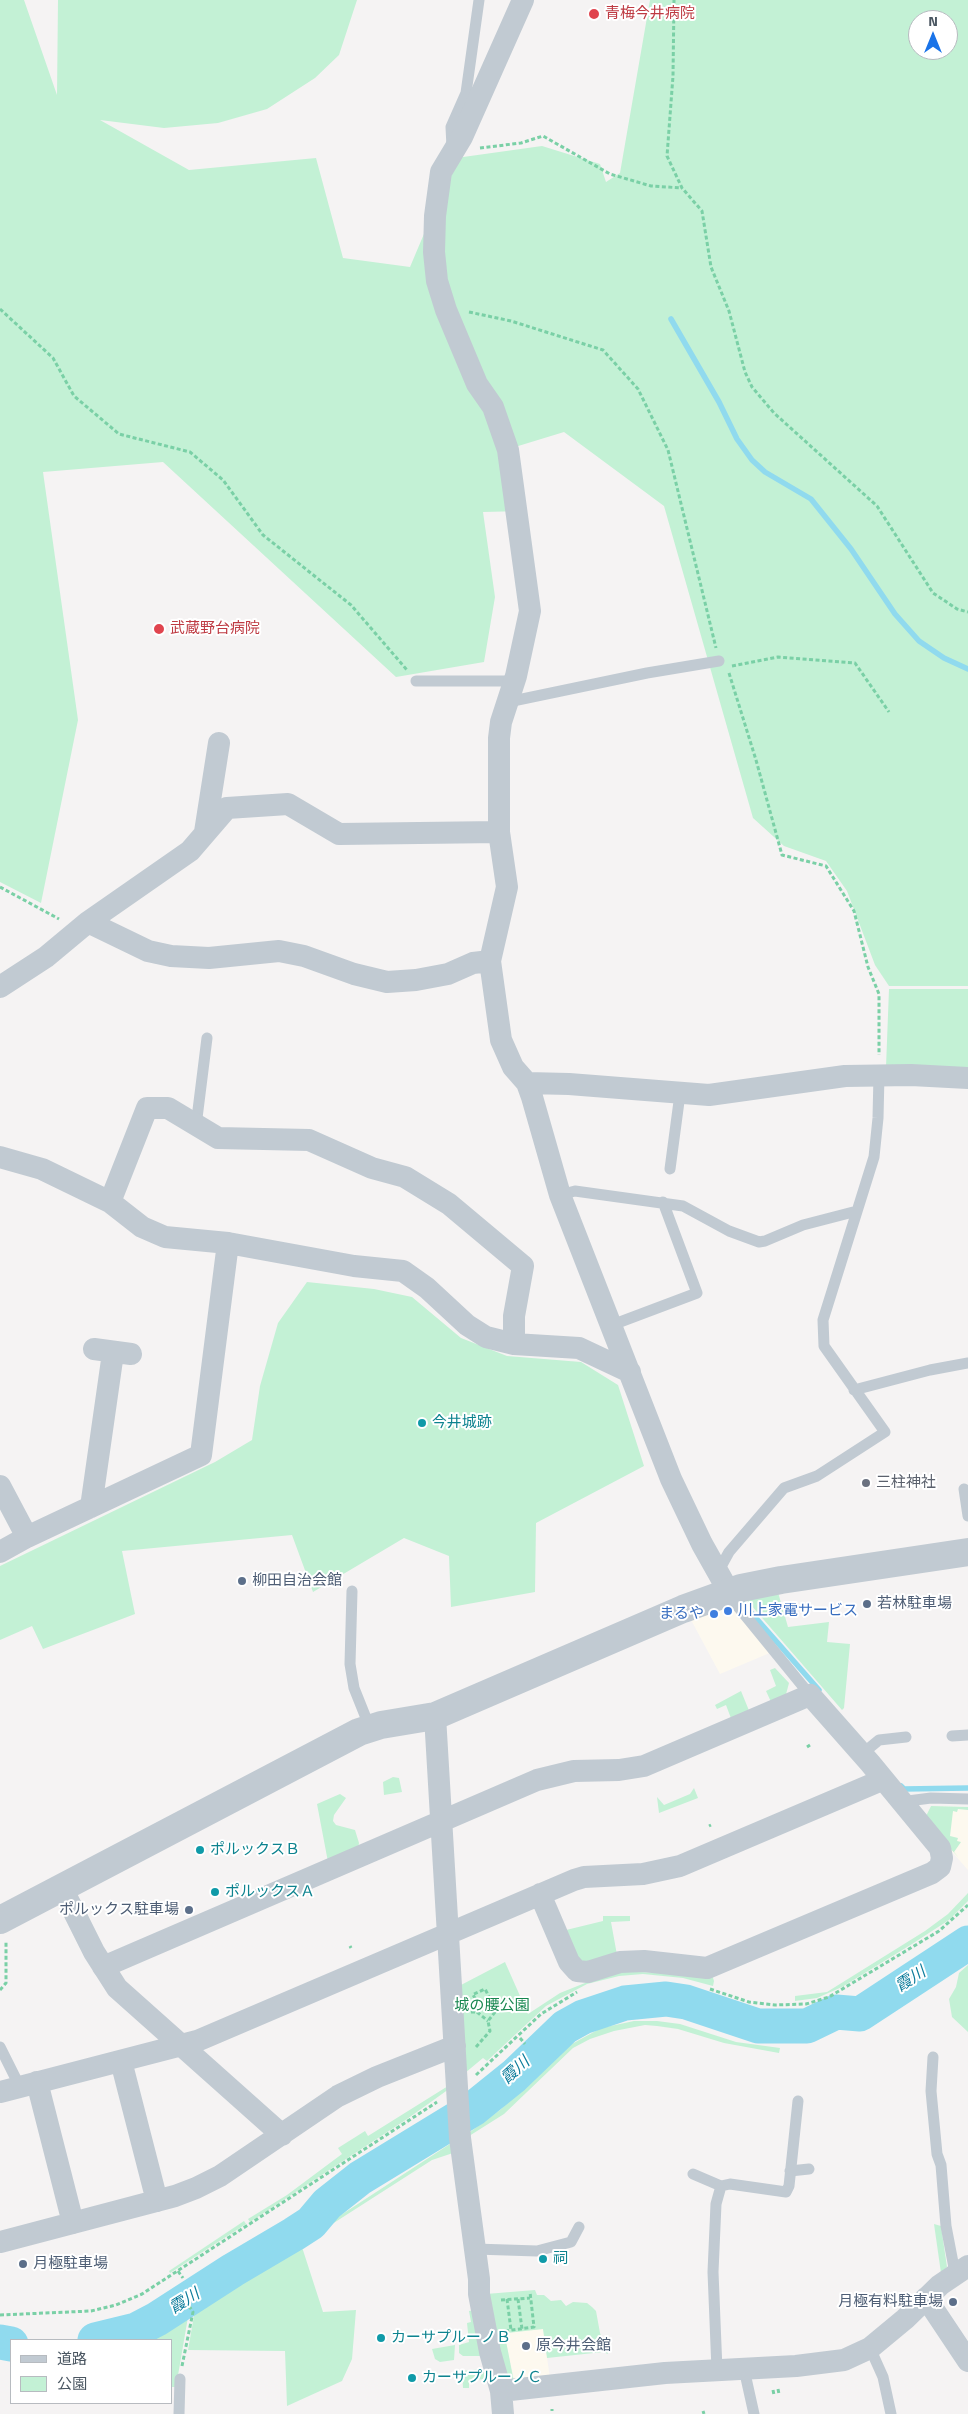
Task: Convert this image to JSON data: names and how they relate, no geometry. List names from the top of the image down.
{
  "water": ["霞川"],
  "parks": ["城の腰公園"],
  "places": [
    "青梅今井病院",
    "武蔵野台病院",
    "今井城跡",
    "三柱神社",
    "柳田自治会館",
    "若林駐車場",
    "川上家電サービス",
    "まるや",
    "ポルックスＢ",
    "ポルックスＡ",
    "ポルックス駐車場",
    "祠",
    "月極駐車場",
    "月極有料駐車場",
    "カーサプルーノＢ",
    "原今井会館",
    "カーサプルーノＣ"
  ],
  "legend": ["道路", "公園"],
  "north": "top"
}
